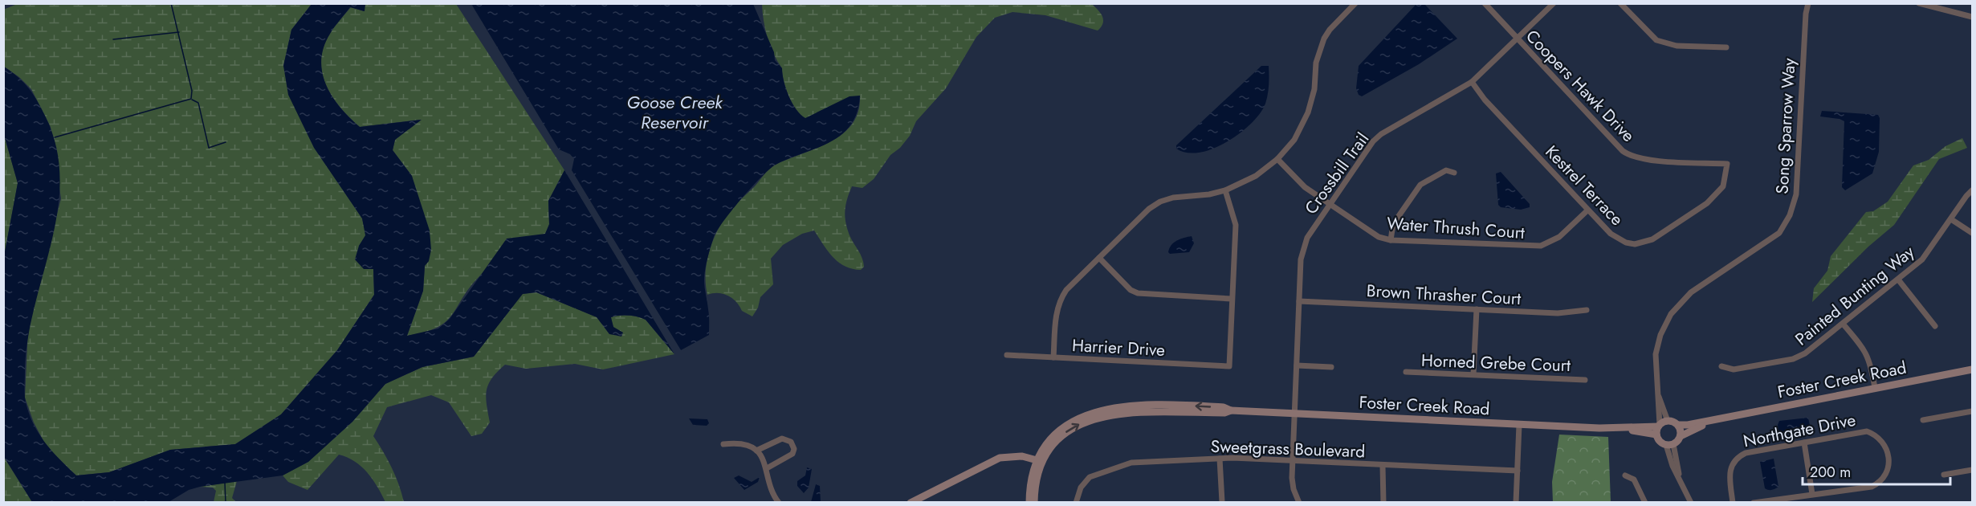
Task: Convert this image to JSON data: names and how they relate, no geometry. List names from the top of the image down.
{
  "streets": {
    "street": [
      "Coopers Hawk Drive",
      "Song Sparrow Way",
      "Crossbill Trail",
      "Kestrel Terrace",
      "Water Thrush Court",
      "Brown Thrasher Court",
      "Painted Bunting Way",
      "Harrier Drive",
      "Horned Grebe Court",
      "Foster Creek Road",
      "Northgate Drive",
      "Sweetgrass Boulevard"
    ]
  },
  "crossings": [
    ["Coopers Hawk Drive", "Crossbill Trail"],
    ["Coopers Hawk Drive", "Kestrel Terrace"],
    ["Song Sparrow Way", "Foster Creek Road"],
    ["Crossbill Trail", "Kestrel Terrace"],
    ["Crossbill Trail", "Water Thrush Court"],
    ["Crossbill Trail", "Brown Thrasher Court"],
    ["Crossbill Trail", "Foster Creek Road"],
    ["Crossbill Trail", "Sweetgrass Boulevard"],
    ["Kestrel Terrace", "Water Thrush Court"]
  ],
  "water": ["Goose Creek Reservoir"],
  "scale_bar": "200 m"
}
